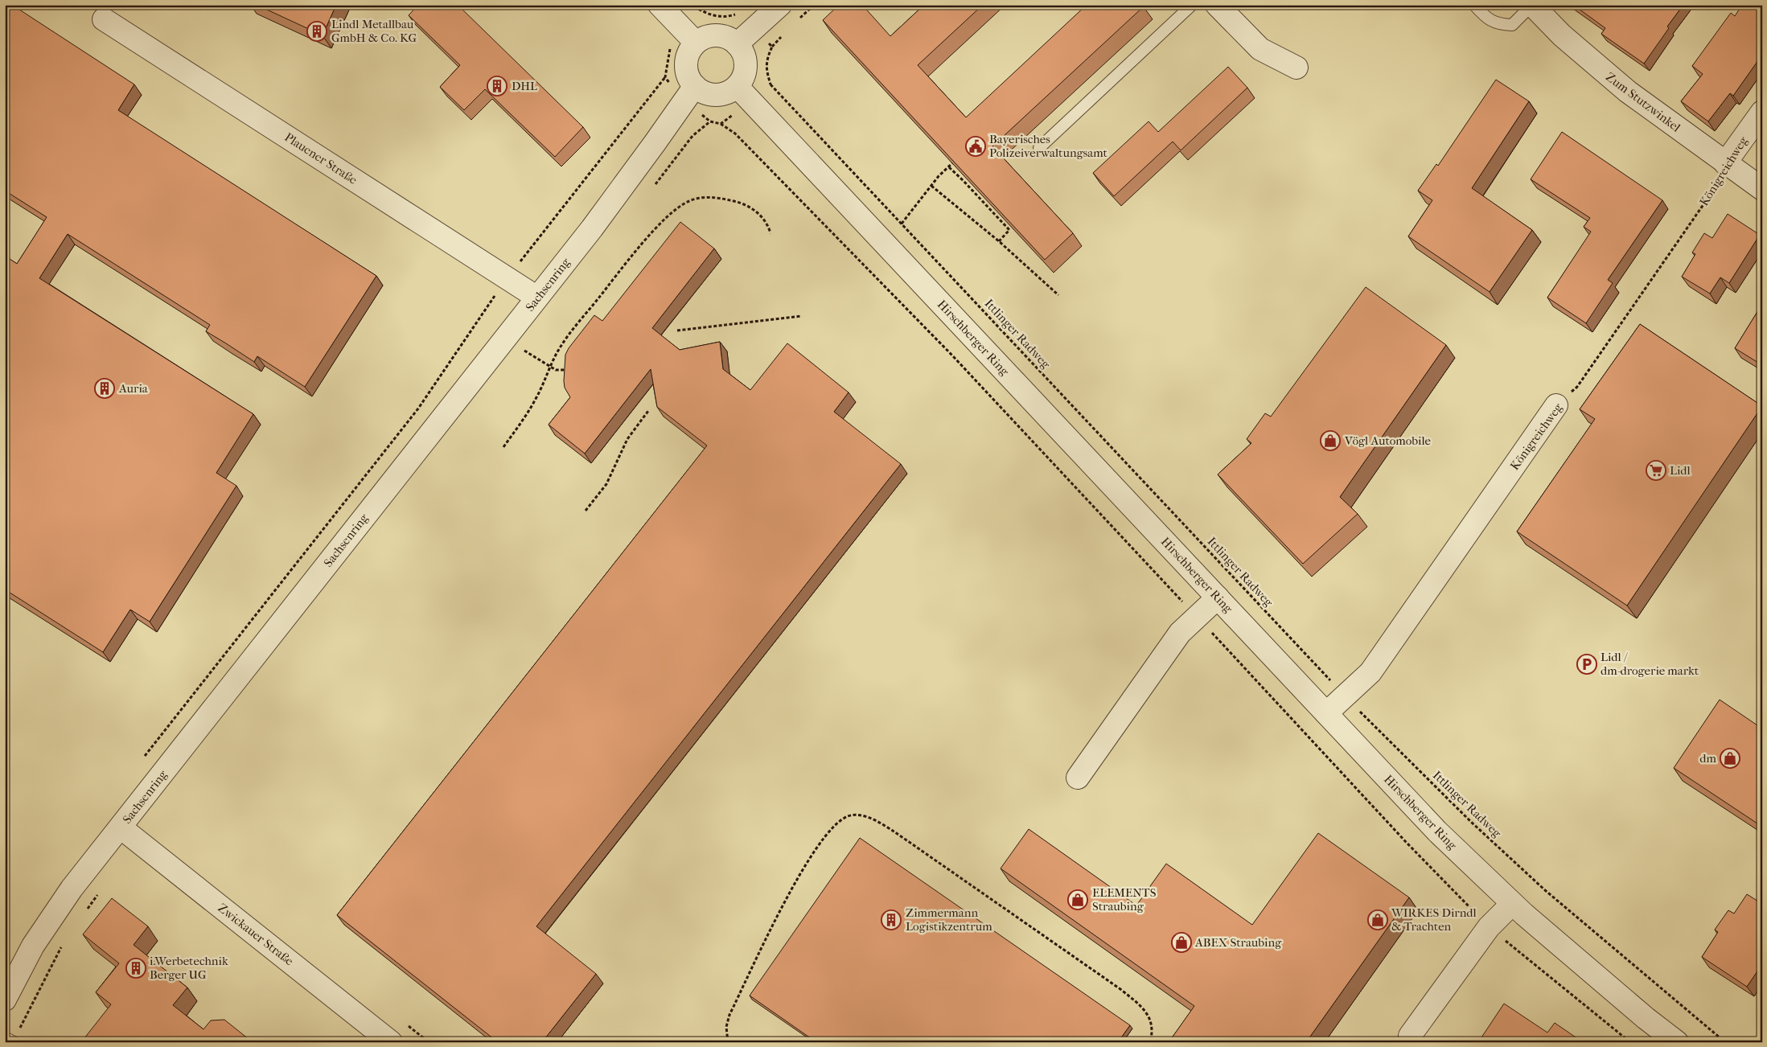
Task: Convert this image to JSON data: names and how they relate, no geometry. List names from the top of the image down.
{
  "streets": {
    "street": [
      "Zum Stutzwinkel",
      "Plauener Straße",
      "Königreichweg",
      "Sachsenring",
      "Hirschberger Ring",
      "Zwickauer Straße"
    ],
    "path": ["Ittlinger Radweg"]
  },
  "crossings": [
    ["Zum Stutzwinkel", "Königreichweg"],
    ["Plauener Straße", "Sachsenring"],
    ["Königreichweg", "Ittlinger Radweg"],
    ["Königreichweg", "Hirschberger Ring"],
    ["Sachsenring", "Hirschberger Ring"],
    ["Sachsenring", "Zwickauer Straße"]
  ],
  "places": {
    "building": [
      "Lindl Metallbau GmbH & Co. KG",
      "DHL",
      "Auria",
      "Zimmermann Logistikzentrum",
      "i.Werbetechnik Berger UG"
    ],
    "public building": ["Bayerisches Polizeiverwaltungsamt"],
    "shop": [
      "Vögl Automobile",
      "dm",
      "ELEMENTS Straubing",
      "WIRKES Dirndl & Trachten",
      "ABEX Straubing"
    ],
    "supermarket": ["Lidl"],
    "parking": ["Lidl / dm-drogerie markt"]
  }
}
